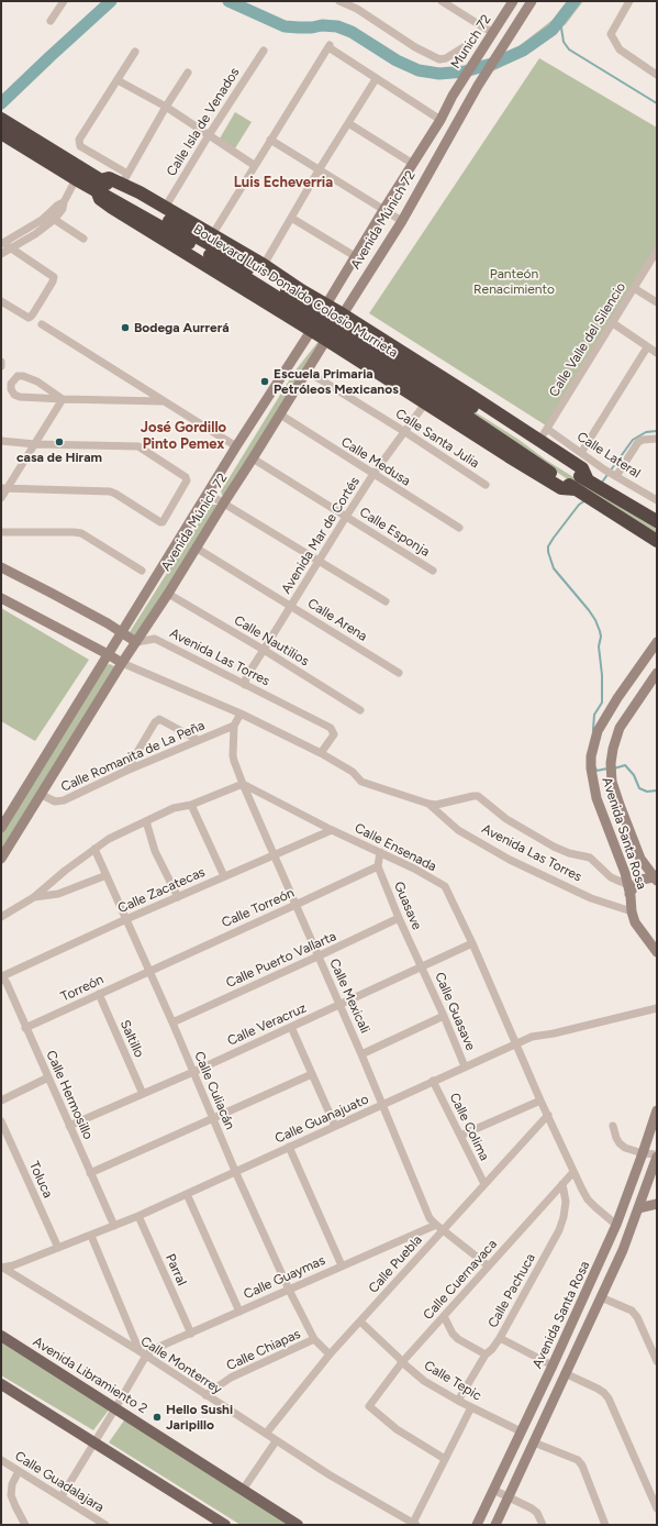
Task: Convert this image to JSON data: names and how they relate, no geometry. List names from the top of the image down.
{
  "streets": {
    "highway": ["Avenida Múnich 72", "Boulevard Luis Donaldo Colosio Murrieta"],
    "main road": [
      "Munich 72",
      "Avenida Las Torres",
      "Avenida Santa Rosa",
      "Avenida Libramiento 2"
    ],
    "street": [
      "Calle Isla de Venados",
      "Calle Valle del Silencio",
      "Calle Santa Julia",
      "Calle Lateral",
      "Calle Medusa",
      "Calle Esponja",
      "Avenida Mar de Cortés",
      "Calle Arena",
      "Calle Nautilios",
      "Calle Romanita de La Peña",
      "Calle Ensenada",
      "Calle Zacatecas",
      "Guasave",
      "Calle Torreón",
      "Calle Puerto Vallarta",
      "Torreón",
      "Calle Mexicali",
      "Calle Guasave",
      "Calle Veracruz",
      "Saltillo",
      "Calle Culiacán",
      "Calle Hermosillo",
      "Calle Guanajuato",
      "Calle Colima",
      "Toluca",
      "Calle Puebla",
      "Parral",
      "Calle Guaymas",
      "Calle Cuernavaca",
      "Calle Pachuca",
      "Calle Chiapas",
      "Calle Monterrey",
      "Calle Tepic",
      "Calle Guadalajara"
    ]
  },
  "crossings": [
    ["Munich 72", "Avenida Múnich 72"],
    ["Avenida Múnich 72", "Calle Santa Julia"],
    ["Avenida Múnich 72", "Calle Medusa"],
    ["Avenida Múnich 72", "Calle Esponja"],
    ["Avenida Múnich 72", "Calle Arena"],
    ["Avenida Múnich 72", "Calle Nautilios"],
    ["Avenida Múnich 72", "Avenida Las Torres"],
    ["Avenida Múnich 72", "Calle Romanita de La Peña"],
    ["Calle Valle del Silencio", "Calle Lateral"],
    ["Calle Santa Julia", "Avenida Mar de Cortés"],
    ["Calle Medusa", "Avenida Mar de Cortés"],
    ["Calle Esponja", "Avenida Mar de Cortés"],
    ["Avenida Mar de Cortés", "Calle Arena"],
    ["Avenida Mar de Cortés", "Calle Nautilios"],
    ["Avenida Mar de Cortés", "Avenida Las Torres"],
    ["Avenida Las Torres", "Avenida Santa Rosa"],
    ["Avenida Las Torres", "Calle Mexicali"],
    ["Calle Romanita de La Peña", "Calle Mexicali"],
    ["Avenida Santa Rosa", "Calle Ensenada"],
    ["Avenida Santa Rosa", "Calle Tepic"],
    ["Calle Ensenada", "Calle Zacatecas"],
    ["Calle Ensenada", "Calle Mexicali"],
    ["Calle Ensenada", "Calle Veracruz"],
    ["Calle Ensenada", "Calle Guanajuato"],
    ["Calle Ensenada", "Calle Puebla"],
    ["Calle Ensenada", "Calle Cuernavaca"],
    ["Calle Zacatecas", "Calle Mexicali"],
    ["Calle Zacatecas", "Calle Culiacán"],
    ["Calle Zacatecas", "Calle Hermosillo"],
    ["Guasave", "Calle Torreón"],
    ["Guasave", "Calle Puerto Vallarta"],
    ["Guasave", "Calle Guasave"],
    ["Guasave", "Calle Veracruz"],
    ["Calle Torreón", "Torreón"],
    ["Calle Torreón", "Calle Mexicali"],
    ["Calle Torreón", "Calle Culiacán"],
    ["Calle Puerto Vallarta", "Calle Mexicali"],
    ["Calle Puerto Vallarta", "Calle Culiacán"],
    ["Torreón", "Saltillo"],
    ["Torreón", "Calle Culiacán"],
    ["Torreón", "Calle Hermosillo"],
    ["Calle Mexicali", "Calle Veracruz"],
    ["Calle Mexicali", "Calle Guanajuato"],
    ["Calle Mexicali", "Calle Puebla"],
    ["Calle Mexicali", "Calle Guaymas"],
    ["Calle Mexicali", "Calle Cuernavaca"],
    ["Calle Guasave", "Calle Veracruz"],
    ["Calle Guasave", "Calle Guanajuato"],
    ["Calle Veracruz", "Saltillo"],
    ["Calle Veracruz", "Calle Culiacán"],
    ["Calle Veracruz", "Calle Hermosillo"],
    ["Calle Culiacán", "Calle Guanajuato"],
    ["Calle Culiacán", "Calle Guaymas"],
    ["Calle Culiacán", "Calle Chiapas"],
    ["Calle Hermosillo", "Calle Guanajuato"],
    ["Calle Guanajuato", "Calle Colima"],
    ["Calle Guanajuato", "Toluca"],
    ["Calle Guanajuato", "Parral"],
    ["Calle Guanajuato", "Calle Monterrey"],
    ["Calle Colima", "Calle Puebla"],
    ["Calle Puebla", "Calle Chiapas"],
    ["Calle Puebla", "Calle Monterrey"],
    ["Calle Puebla", "Calle Tepic"],
    ["Parral", "Calle Guaymas"],
    ["Calle Guaymas", "Calle Monterrey"],
    ["Calle Cuernavaca", "Calle Pachuca"],
    ["Calle Cuernavaca", "Calle Tepic"],
    ["Calle Pachuca", "Calle Tepic"],
    ["Calle Chiapas", "Calle Monterrey"]
  ],
  "districts": ["Luis Echeverria", "José Gordillo Pinto Pemex"],
  "parks": ["Panteón Renacimiento"],
  "places": [
    "Bodega Aurrerá",
    "Escuela Primaria Petróleos Mexicanos",
    "casa de Hiram",
    "Hello Sushi Jaripillo"
  ]
}
